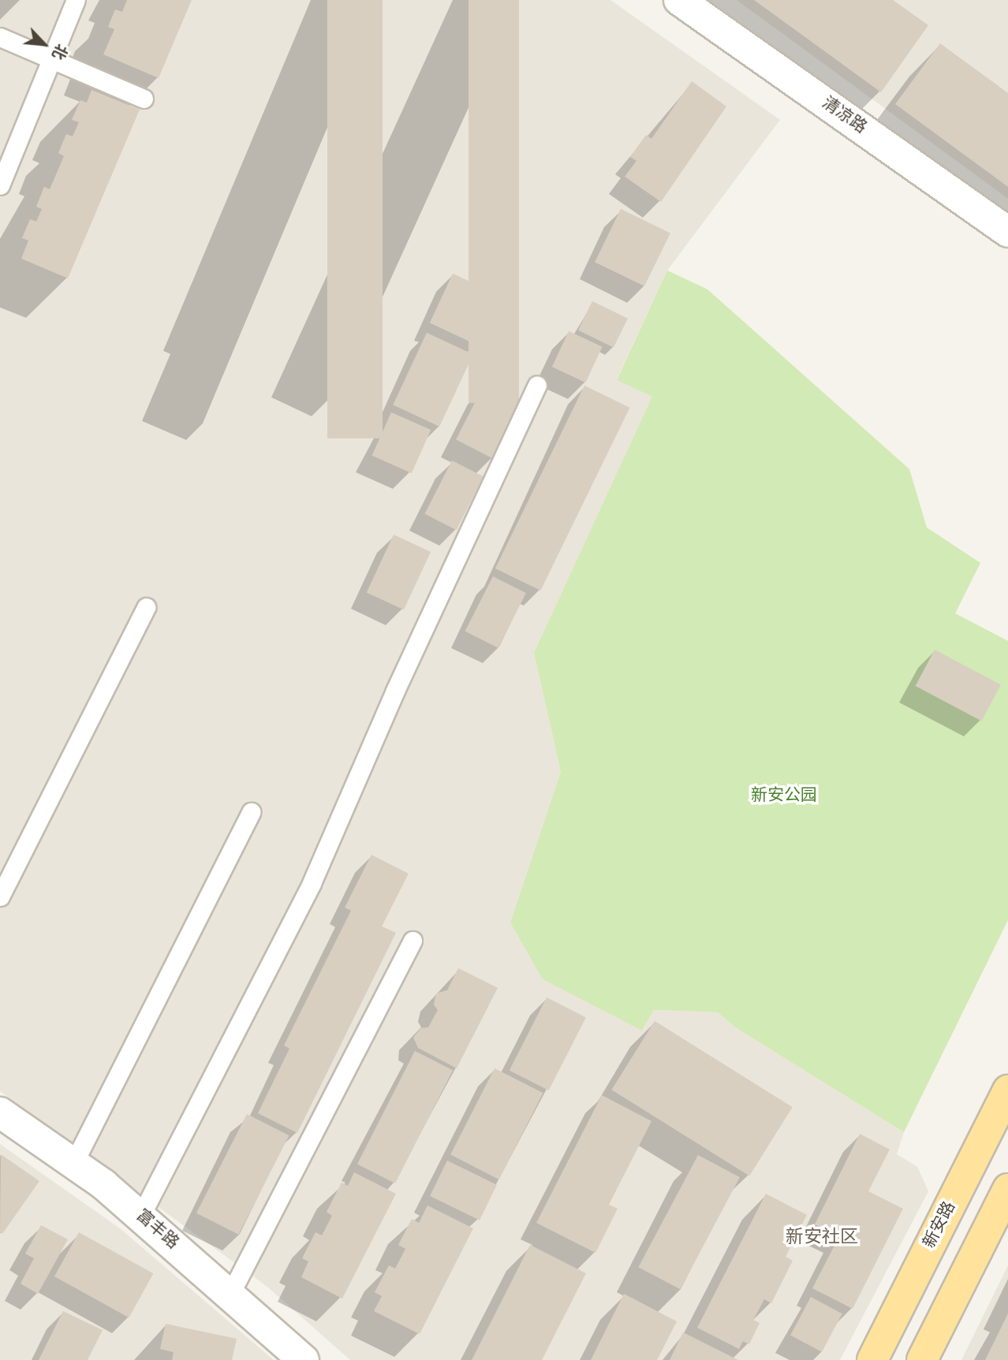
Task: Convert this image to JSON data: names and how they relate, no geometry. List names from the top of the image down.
{
  "streets": {
    "main road": ["新安路"],
    "street": ["清凉路", "富丰路"]
  },
  "districts": ["新安社区"],
  "parks": ["新安公园"],
  "north": "bottom right"
}
